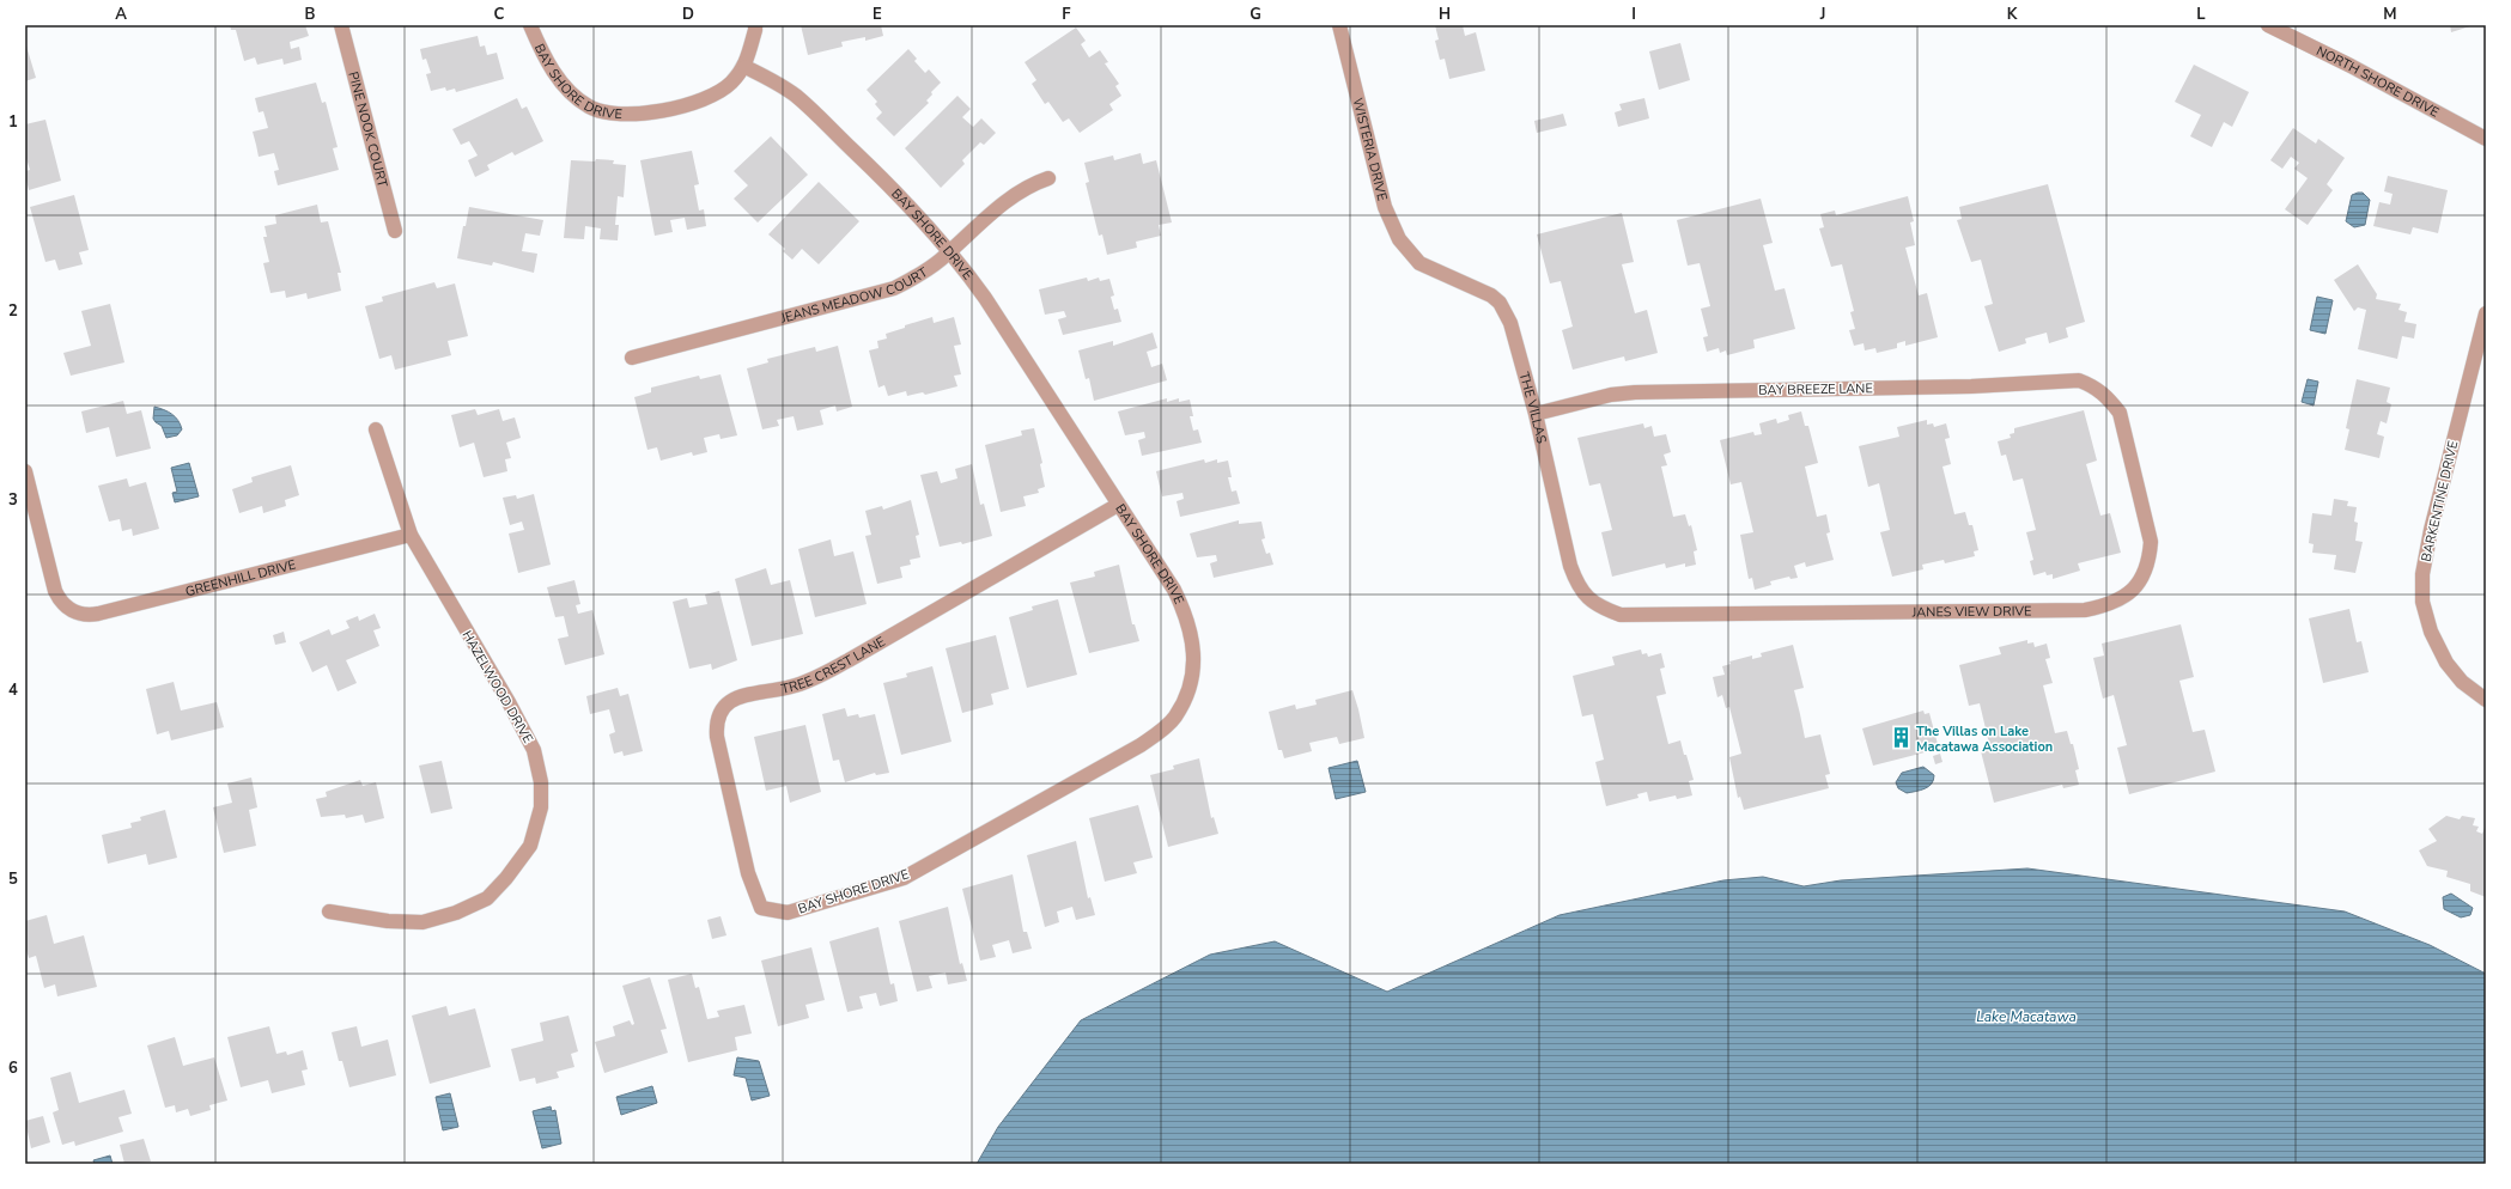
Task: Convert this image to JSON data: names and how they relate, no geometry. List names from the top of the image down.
{
  "streets": {
    "street": [
      "BAY SHORE DRIVE",
      "NORTH SHORE DRIVE",
      "PINE NOOK COURT",
      "WISTERIA DRIVE",
      "JEANS MEADOW COURT",
      "BAY BREEZE LANE",
      "THE VILLAS",
      "BARKENTINE DRIVE",
      "GREENHILL DRIVE",
      "JANES VIEW DRIVE",
      "TREE CREST LANE",
      "HAZELWOOD DRIVE"
    ]
  },
  "crossings": [
    ["BAY SHORE DRIVE", "JEANS MEADOW COURT"],
    ["BAY SHORE DRIVE", "TREE CREST LANE"],
    ["WISTERIA DRIVE", "THE VILLAS"],
    ["BAY BREEZE LANE", "THE VILLAS"],
    ["BAY BREEZE LANE", "JANES VIEW DRIVE"],
    ["THE VILLAS", "JANES VIEW DRIVE"],
    ["GREENHILL DRIVE", "HAZELWOOD DRIVE"]
  ],
  "water": ["Lake Macatawa"],
  "places": {
    "building": ["The Villas on Lake Macatawa Association"]
  },
  "grid": {
    "columns": [
      "A",
      "B",
      "C",
      "D",
      "E",
      "F",
      "G",
      "H",
      "I",
      "J",
      "K",
      "L",
      "M"
    ],
    "rows": [
      "1",
      "2",
      "3",
      "4",
      "5",
      "6"
    ]
  }
}
